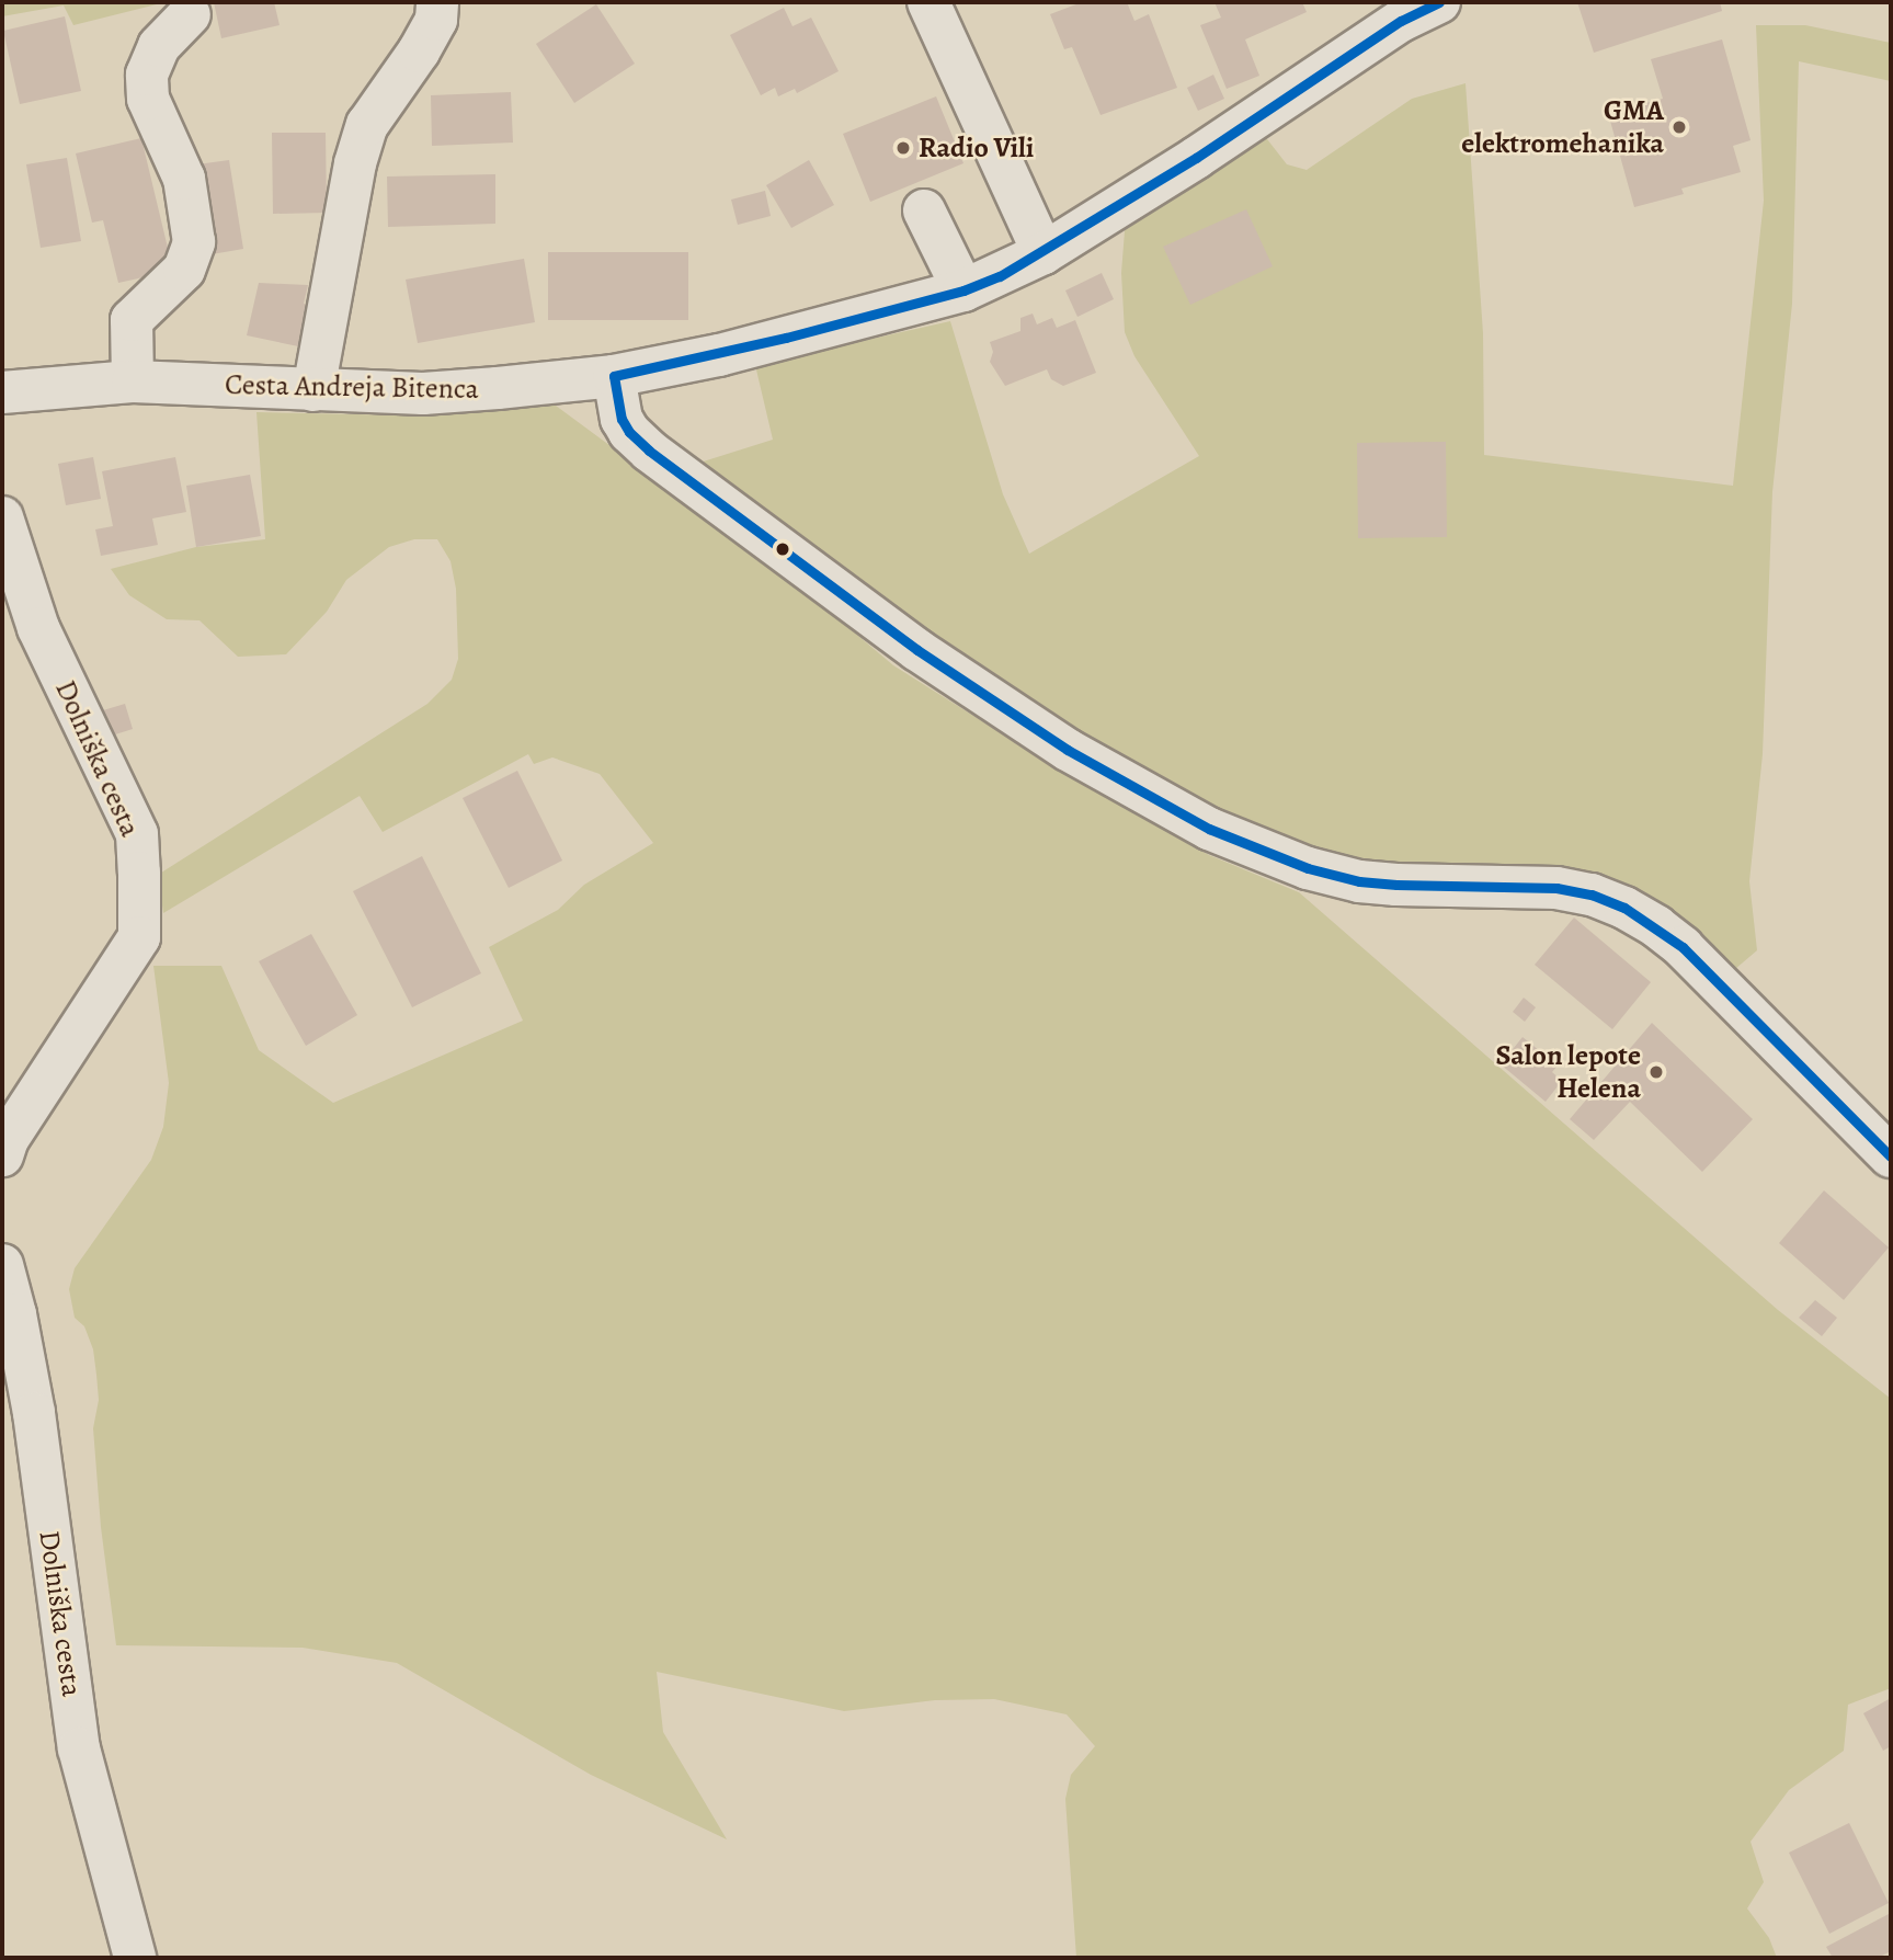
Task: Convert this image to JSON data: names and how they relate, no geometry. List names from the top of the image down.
{
  "streets": {
    "street": ["Cesta Andreja Bitenca", "Dolniška cesta"]
  },
  "places": ["GMA elektromehanika", "Radio Vili", "Salon lepote Helena"]
}
